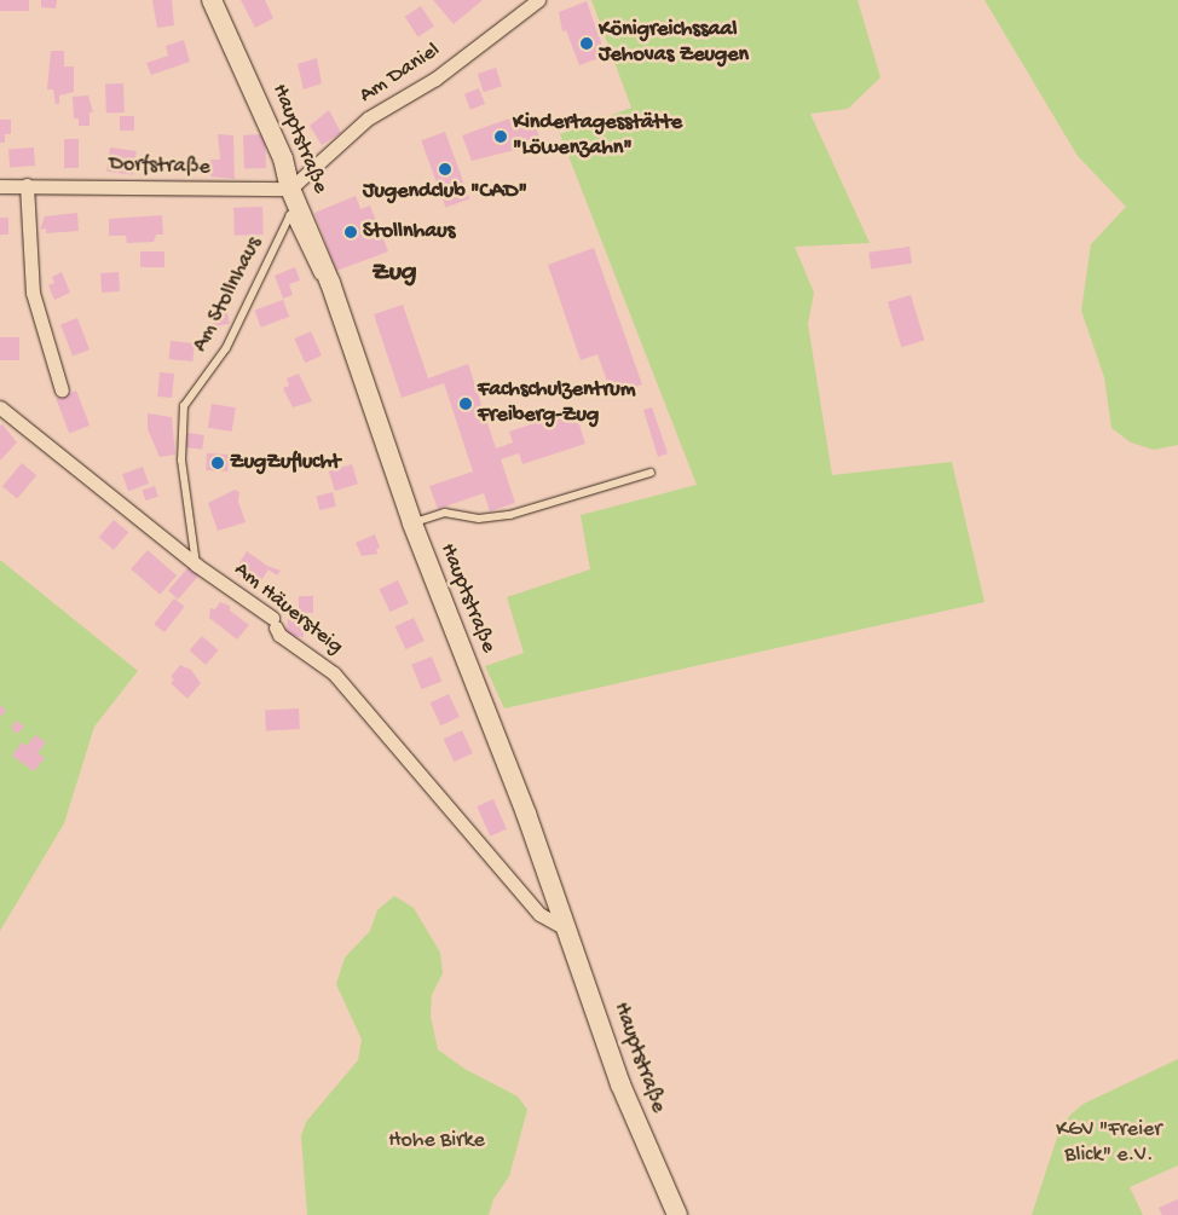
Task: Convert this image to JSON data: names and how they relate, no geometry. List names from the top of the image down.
{
  "streets": {
    "street": [
      "Am Daniel",
      "Hauptstraße",
      "Dorfstraße",
      "Am Häuersteig"
    ],
    "lane": ["Am Stollnhaus"]
  },
  "crossings": [
    ["Am Daniel", "Hauptstraße"],
    ["Am Daniel", "Dorfstraße"],
    ["Hauptstraße", "Dorfstraße"],
    ["Hauptstraße", "Am Häuersteig"],
    ["Am Stollnhaus", "Am Häuersteig"]
  ],
  "districts": ["Zug"],
  "parks": ["KGV \"Freier Blick\" e.V.", "Hohe Birke"],
  "places": [
    "Königreichssaal Jehovas Zeugen",
    "Kindertagesstätte \"Löwenzahn\"",
    "Jugendclub \"CAD\"",
    "Stollnhaus",
    "Fachschulzentrum Freiberg-Zug",
    "ZugZuflucht"
  ]
}
